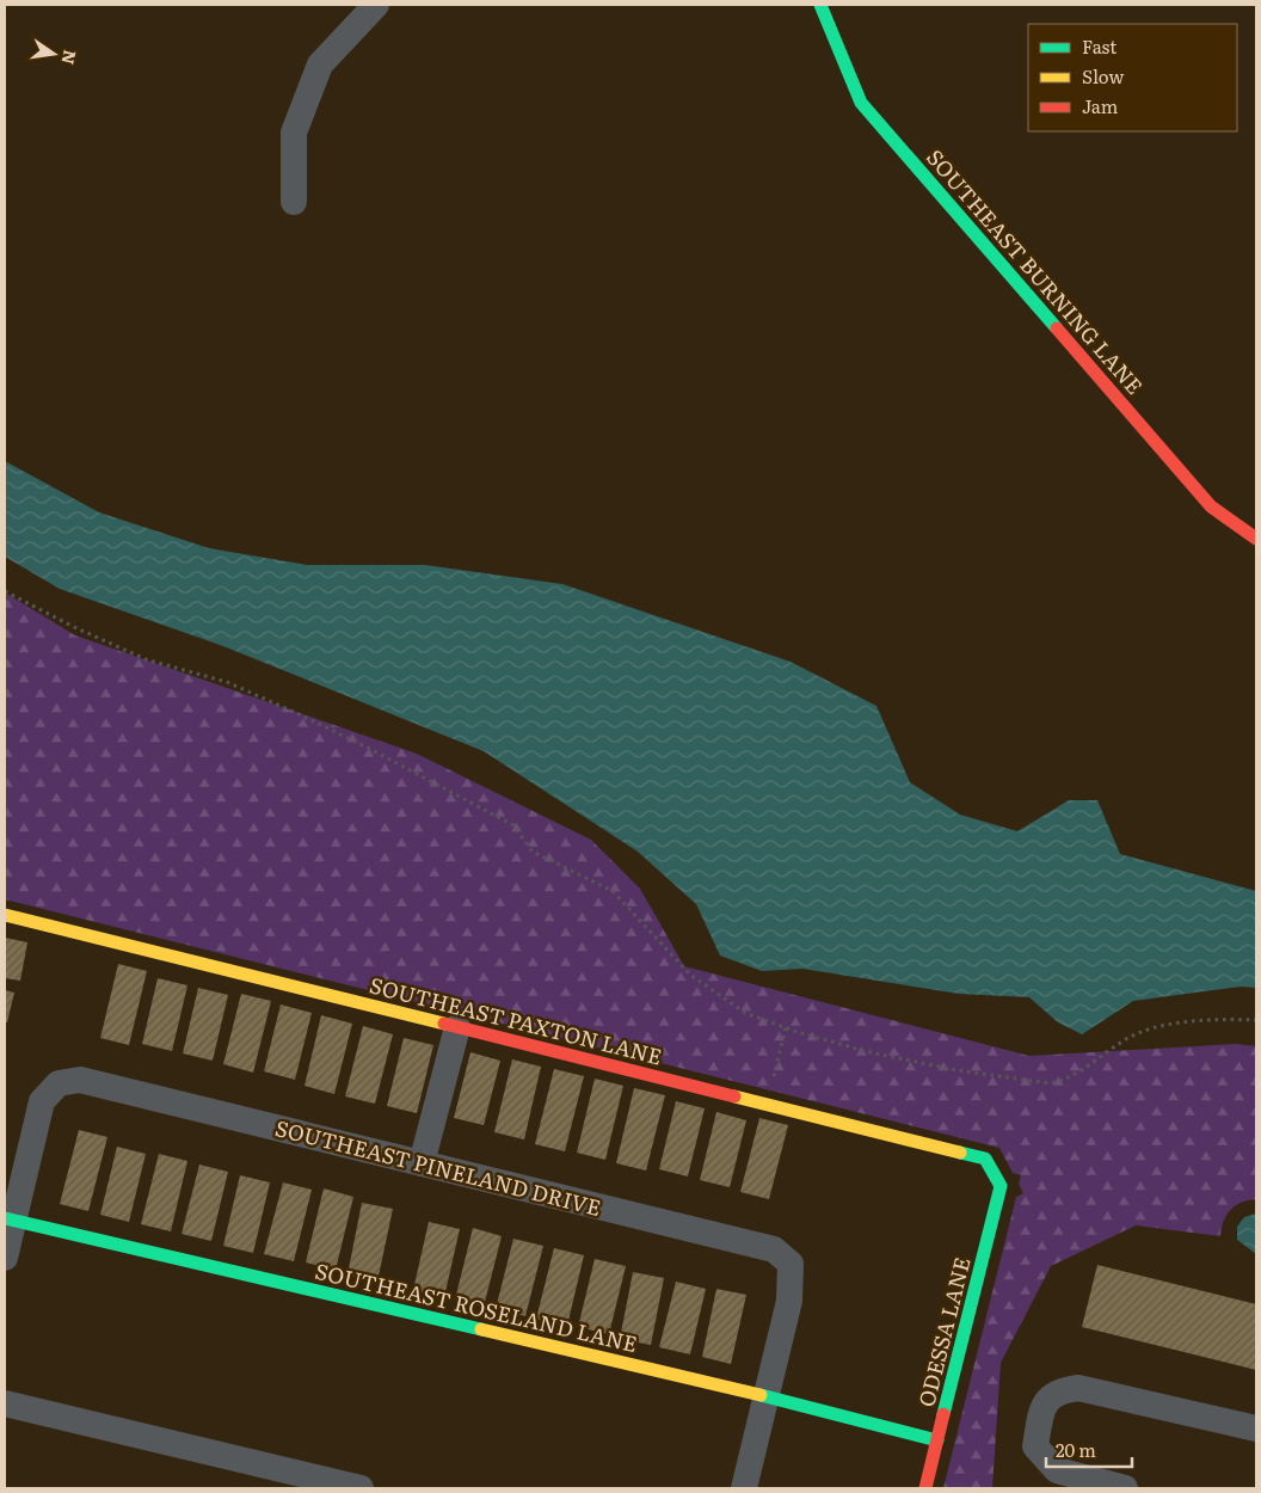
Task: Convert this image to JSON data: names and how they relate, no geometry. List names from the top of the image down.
{
  "streets": {
    "street": [
      "SOUTHEAST BURNING LANE",
      "SOUTHEAST PAXTON LANE",
      "SOUTHEAST PINELAND DRIVE",
      "SOUTHEAST ROSELAND LANE",
      "ODESSA LANE"
    ]
  },
  "crossings": [
    ["SOUTHEAST PAXTON LANE", "ODESSA LANE"],
    ["SOUTHEAST PINELAND DRIVE", "SOUTHEAST ROSELAND LANE"],
    ["SOUTHEAST ROSELAND LANE", "ODESSA LANE"]
  ],
  "legend": ["Fast", "Slow", "Jam"],
  "scale_bar": "20 m",
  "north": "right"
}
